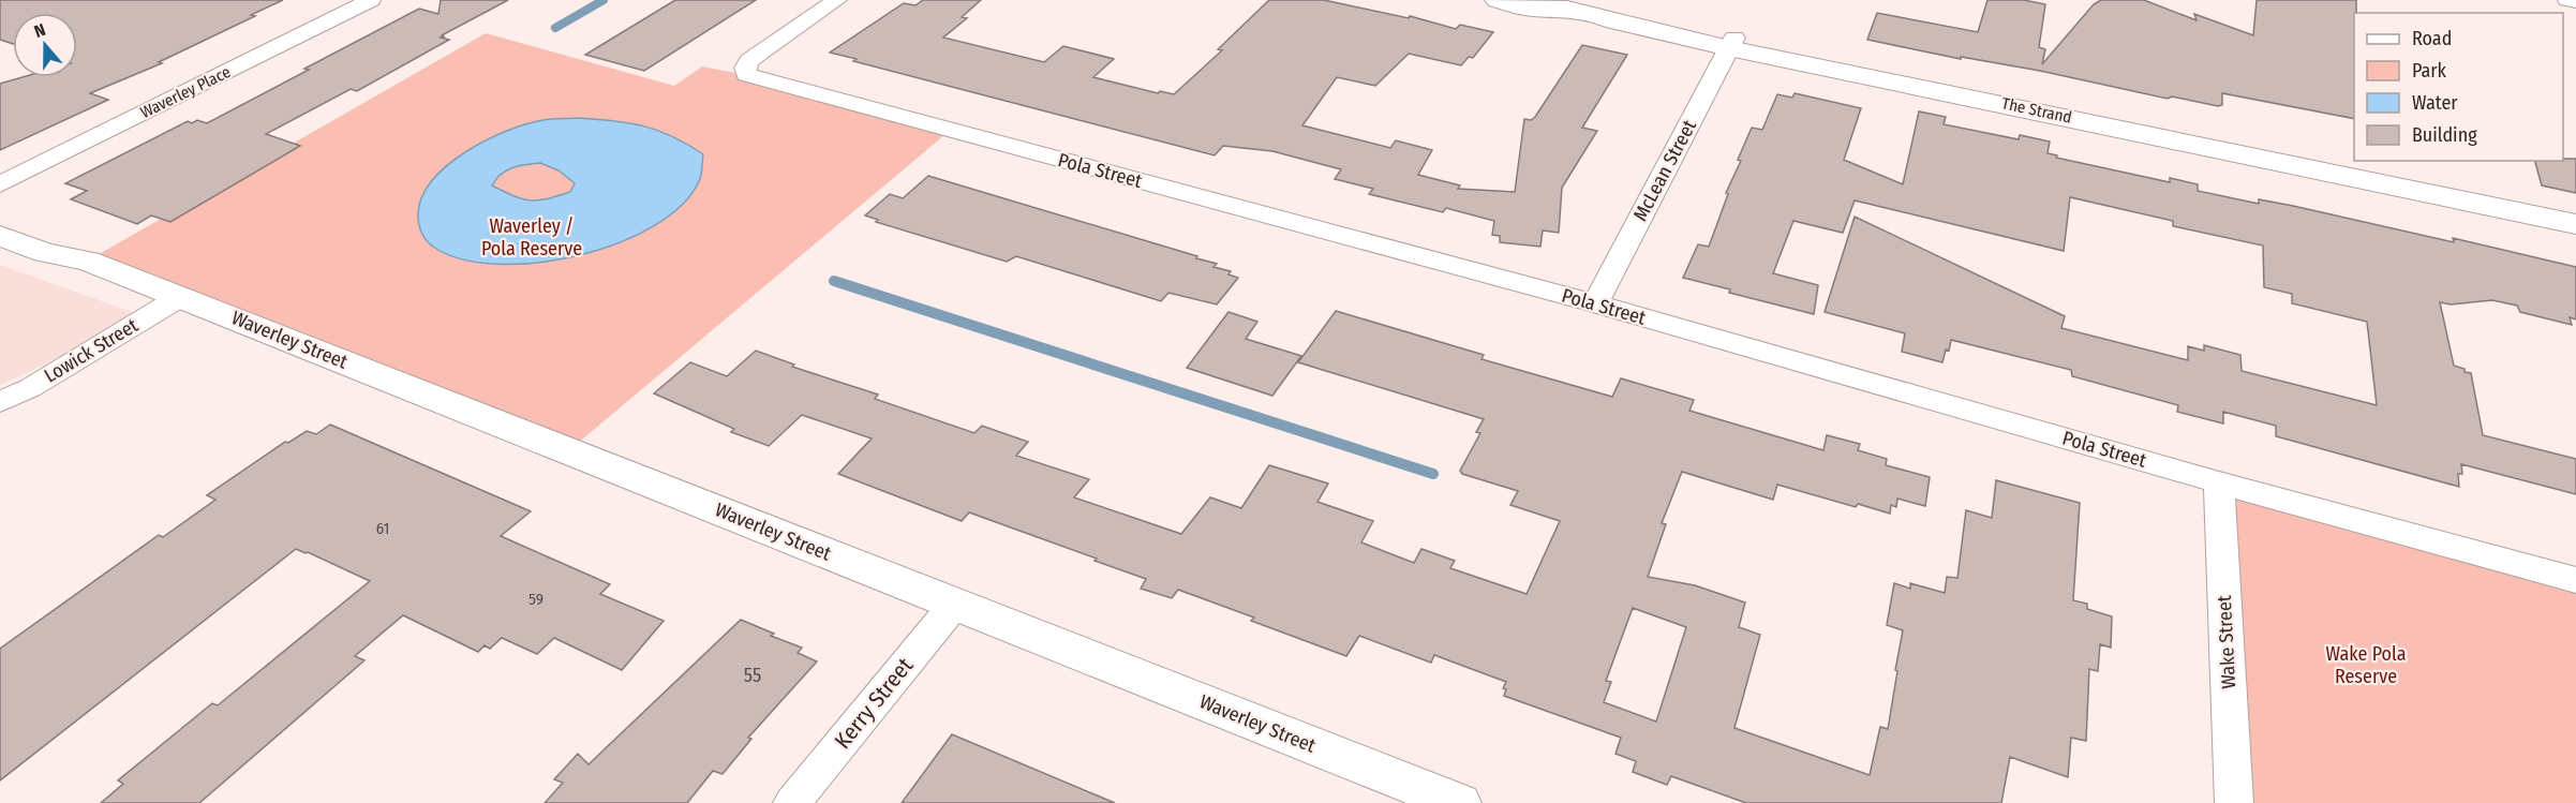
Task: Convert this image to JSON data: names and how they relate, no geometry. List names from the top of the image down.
{
  "streets": {
    "street": [
      "Waverley Place",
      "The Strand",
      "Pola Street",
      "McLean Street",
      "Waverley Street",
      "Lowick Street",
      "Wake Street",
      "Kerry Street"
    ]
  },
  "crossings": [
    ["The Strand", "McLean Street"],
    ["Pola Street", "McLean Street"],
    ["Pola Street", "Wake Street"],
    ["Waverley Street", "Lowick Street"],
    ["Waverley Street", "Kerry Street"]
  ],
  "parks": ["Waverley / Pola Reserve", "Wake Pola Reserve"],
  "house_numbers": ["61", "59", "55"],
  "legend": [
    "Road",
    "Park",
    "Water",
    "Building"
  ],
  "north": "top"
}
